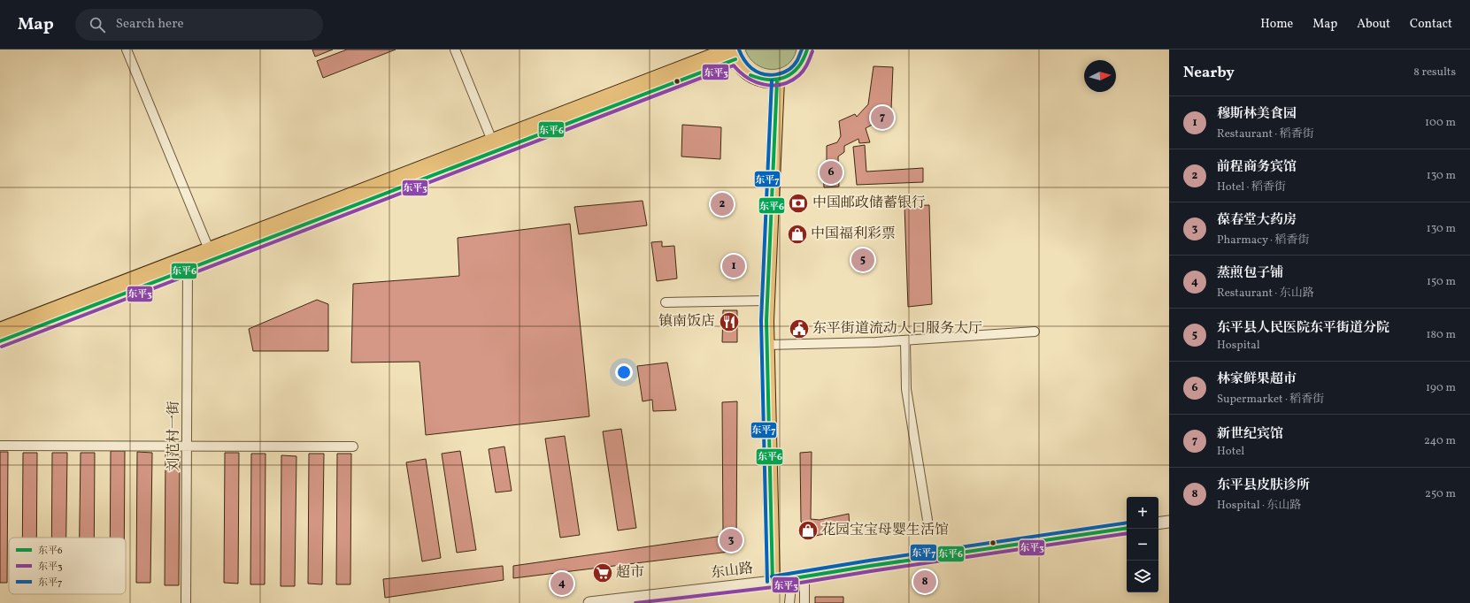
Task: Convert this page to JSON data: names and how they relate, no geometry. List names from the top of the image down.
{
  "streets": {
    "street": ["刘范村一街", "东山路"]
  },
  "places": {
    "bank": ["中国邮政储蓄银行"],
    "shop": ["中国福利彩票", "花园宝宝母婴生活馆"],
    "restaurant": ["镇南饭店"],
    "public building": ["东平街道流动人口服务大厅"],
    "supermarket": ["超市"]
  },
  "lines": ["transit line 东平6", "transit line 东平7", "transit line 东平3"],
  "legend": ["东平6", "东平3", "东平7"],
  "north": "right",
  "page": {
    "header": "Map",
    "search": "Search here",
    "nav": [
      "Home",
      "Map",
      "About",
      "Contact"
    ],
    "heading": ["Nearby", "8 results"],
    "list": [
      {
        "mark": "1",
        "name": "穆斯林美食园",
        "note": "Restaurant · 稻香街",
        "value": "100 m"
      },
      {
        "mark": "2",
        "name": "前程商务宾馆",
        "note": "Hotel · 稻香街",
        "value": "130 m"
      },
      {
        "mark": "3",
        "name": "葆春堂大药房",
        "note": "Pharmacy · 稻香街",
        "value": "130 m"
      },
      {
        "mark": "4",
        "name": "蒸煎包子铺",
        "note": "Restaurant · 东山路",
        "value": "150 m"
      },
      {
        "mark": "5",
        "name": "东平县人民医院东平街道分院",
        "note": "Hospital",
        "value": "180 m"
      },
      {
        "mark": "6",
        "name": "林家鲜果超市",
        "note": "Supermarket · 稻香街",
        "value": "190 m"
      },
      {
        "mark": "7",
        "name": "新世纪宾馆",
        "note": "Hotel",
        "value": "240 m"
      },
      {
        "mark": "8",
        "name": "东平县皮肤诊所",
        "note": "Hospital · 东山路",
        "value": "250 m"
      }
    ],
    "pins": [
      "7",
      "6",
      "2",
      "5",
      "1",
      "3",
      "8",
      "4"
    ],
    "map_buttons": ["+", "−"]
  }
}
